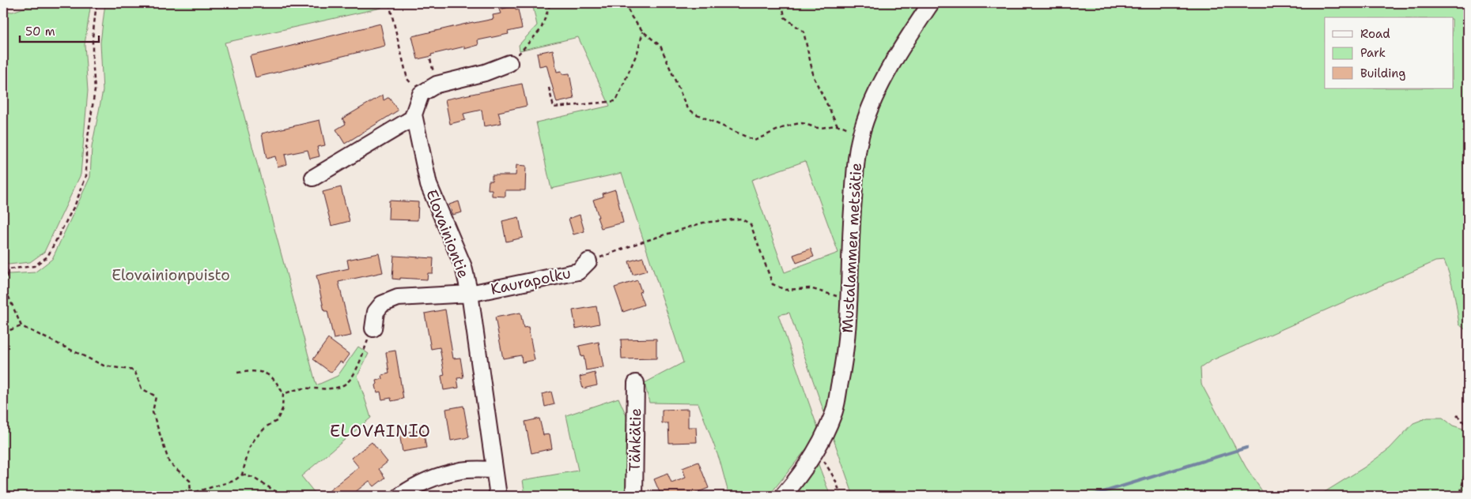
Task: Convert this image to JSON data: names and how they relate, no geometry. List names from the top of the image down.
{
  "streets": {
    "street": [
      "Elovainiontie",
      "Mustalammen metsätie",
      "Kaurapolku",
      "Tähkätie"
    ]
  },
  "crossings": [
    ["Elovainiontie", "Kaurapolku"]
  ],
  "districts": ["ELOVAINIO"],
  "parks": ["Elovainionpuisto"],
  "legend": ["Road", "Park", "Building"],
  "scale_bar": "50 m"
}
